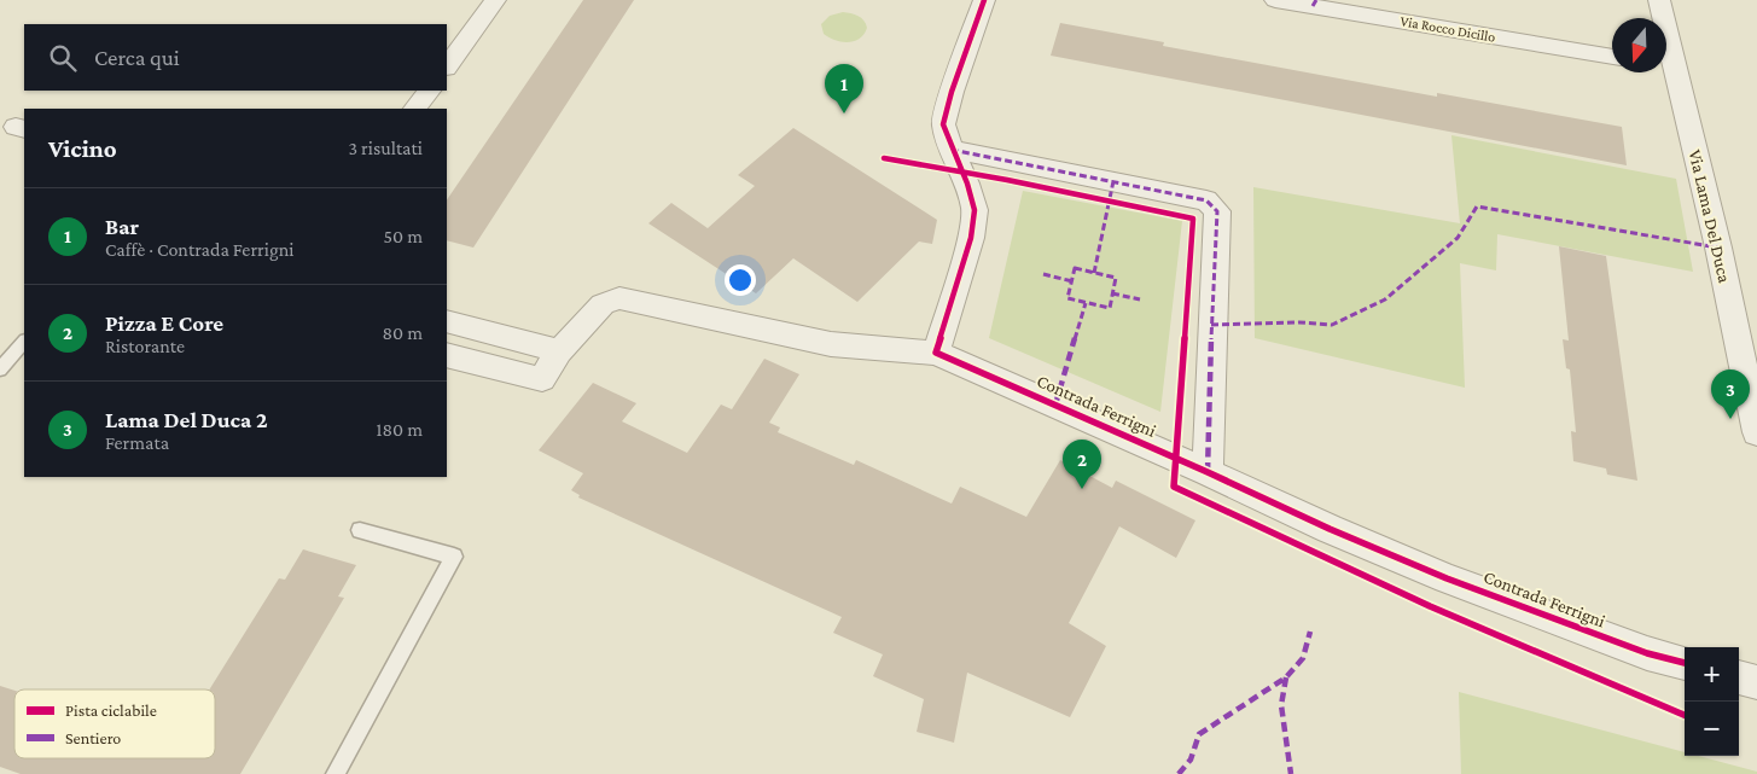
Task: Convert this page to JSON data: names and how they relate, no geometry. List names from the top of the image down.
{
  "streets": {
    "street": ["Via Rocco Dicillo", "Via Lama Del Duca", "Contrada Ferrigni"]
  },
  "legend": ["Pista ciclabile", "Sentiero"],
  "north": "bottom",
  "page": {
    "search": "Cerca qui",
    "pins": ["1", "3", "2"],
    "heading": ["Vicino", "3 risultati"],
    "list": [
      {
        "mark": "1",
        "name": "Bar",
        "note": "Caffè · Contrada Ferrigni",
        "value": "50 m"
      },
      {
        "mark": "2",
        "name": "Pizza E Core",
        "note": "Ristorante",
        "value": "80 m"
      },
      {
        "mark": "3",
        "name": "Lama Del Duca 2",
        "note": "Fermata",
        "value": "180 m"
      }
    ],
    "map_buttons": ["+", "−"]
  }
}
